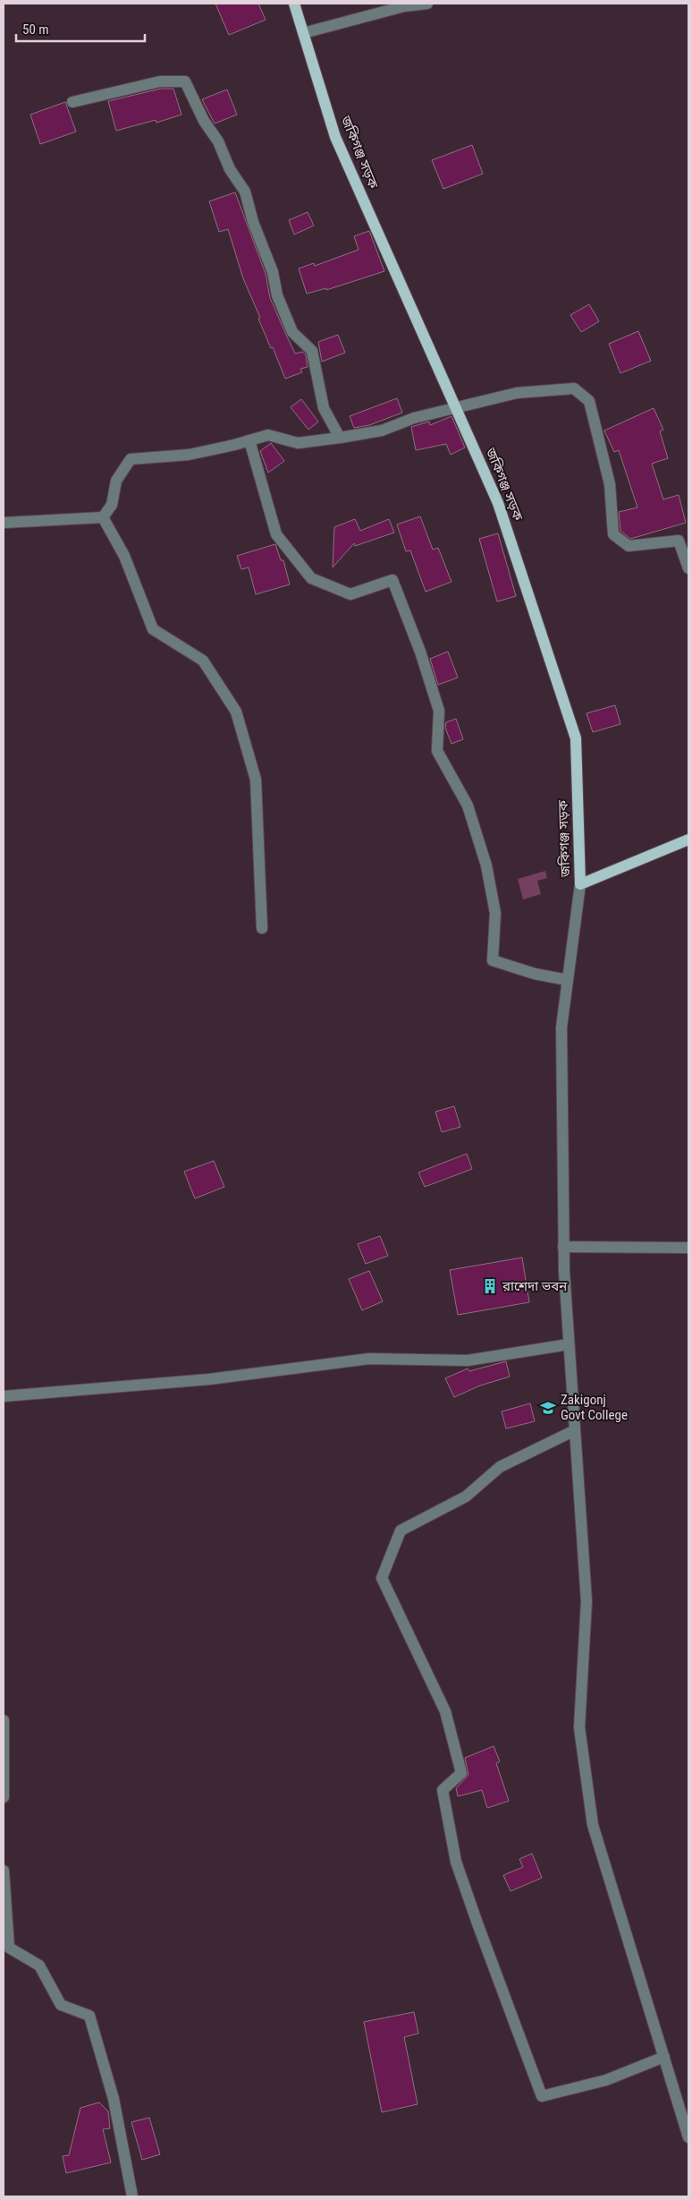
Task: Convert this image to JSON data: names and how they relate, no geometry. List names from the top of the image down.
{
  "streets": {
    "main road": ["জকিগঞ্জ সড়ক"]
  },
  "places": {
    "building": ["রাশেদা ভবন"],
    "school or university": ["Zakigonj Govt College"]
  },
  "scale_bar": "50 m"
}
